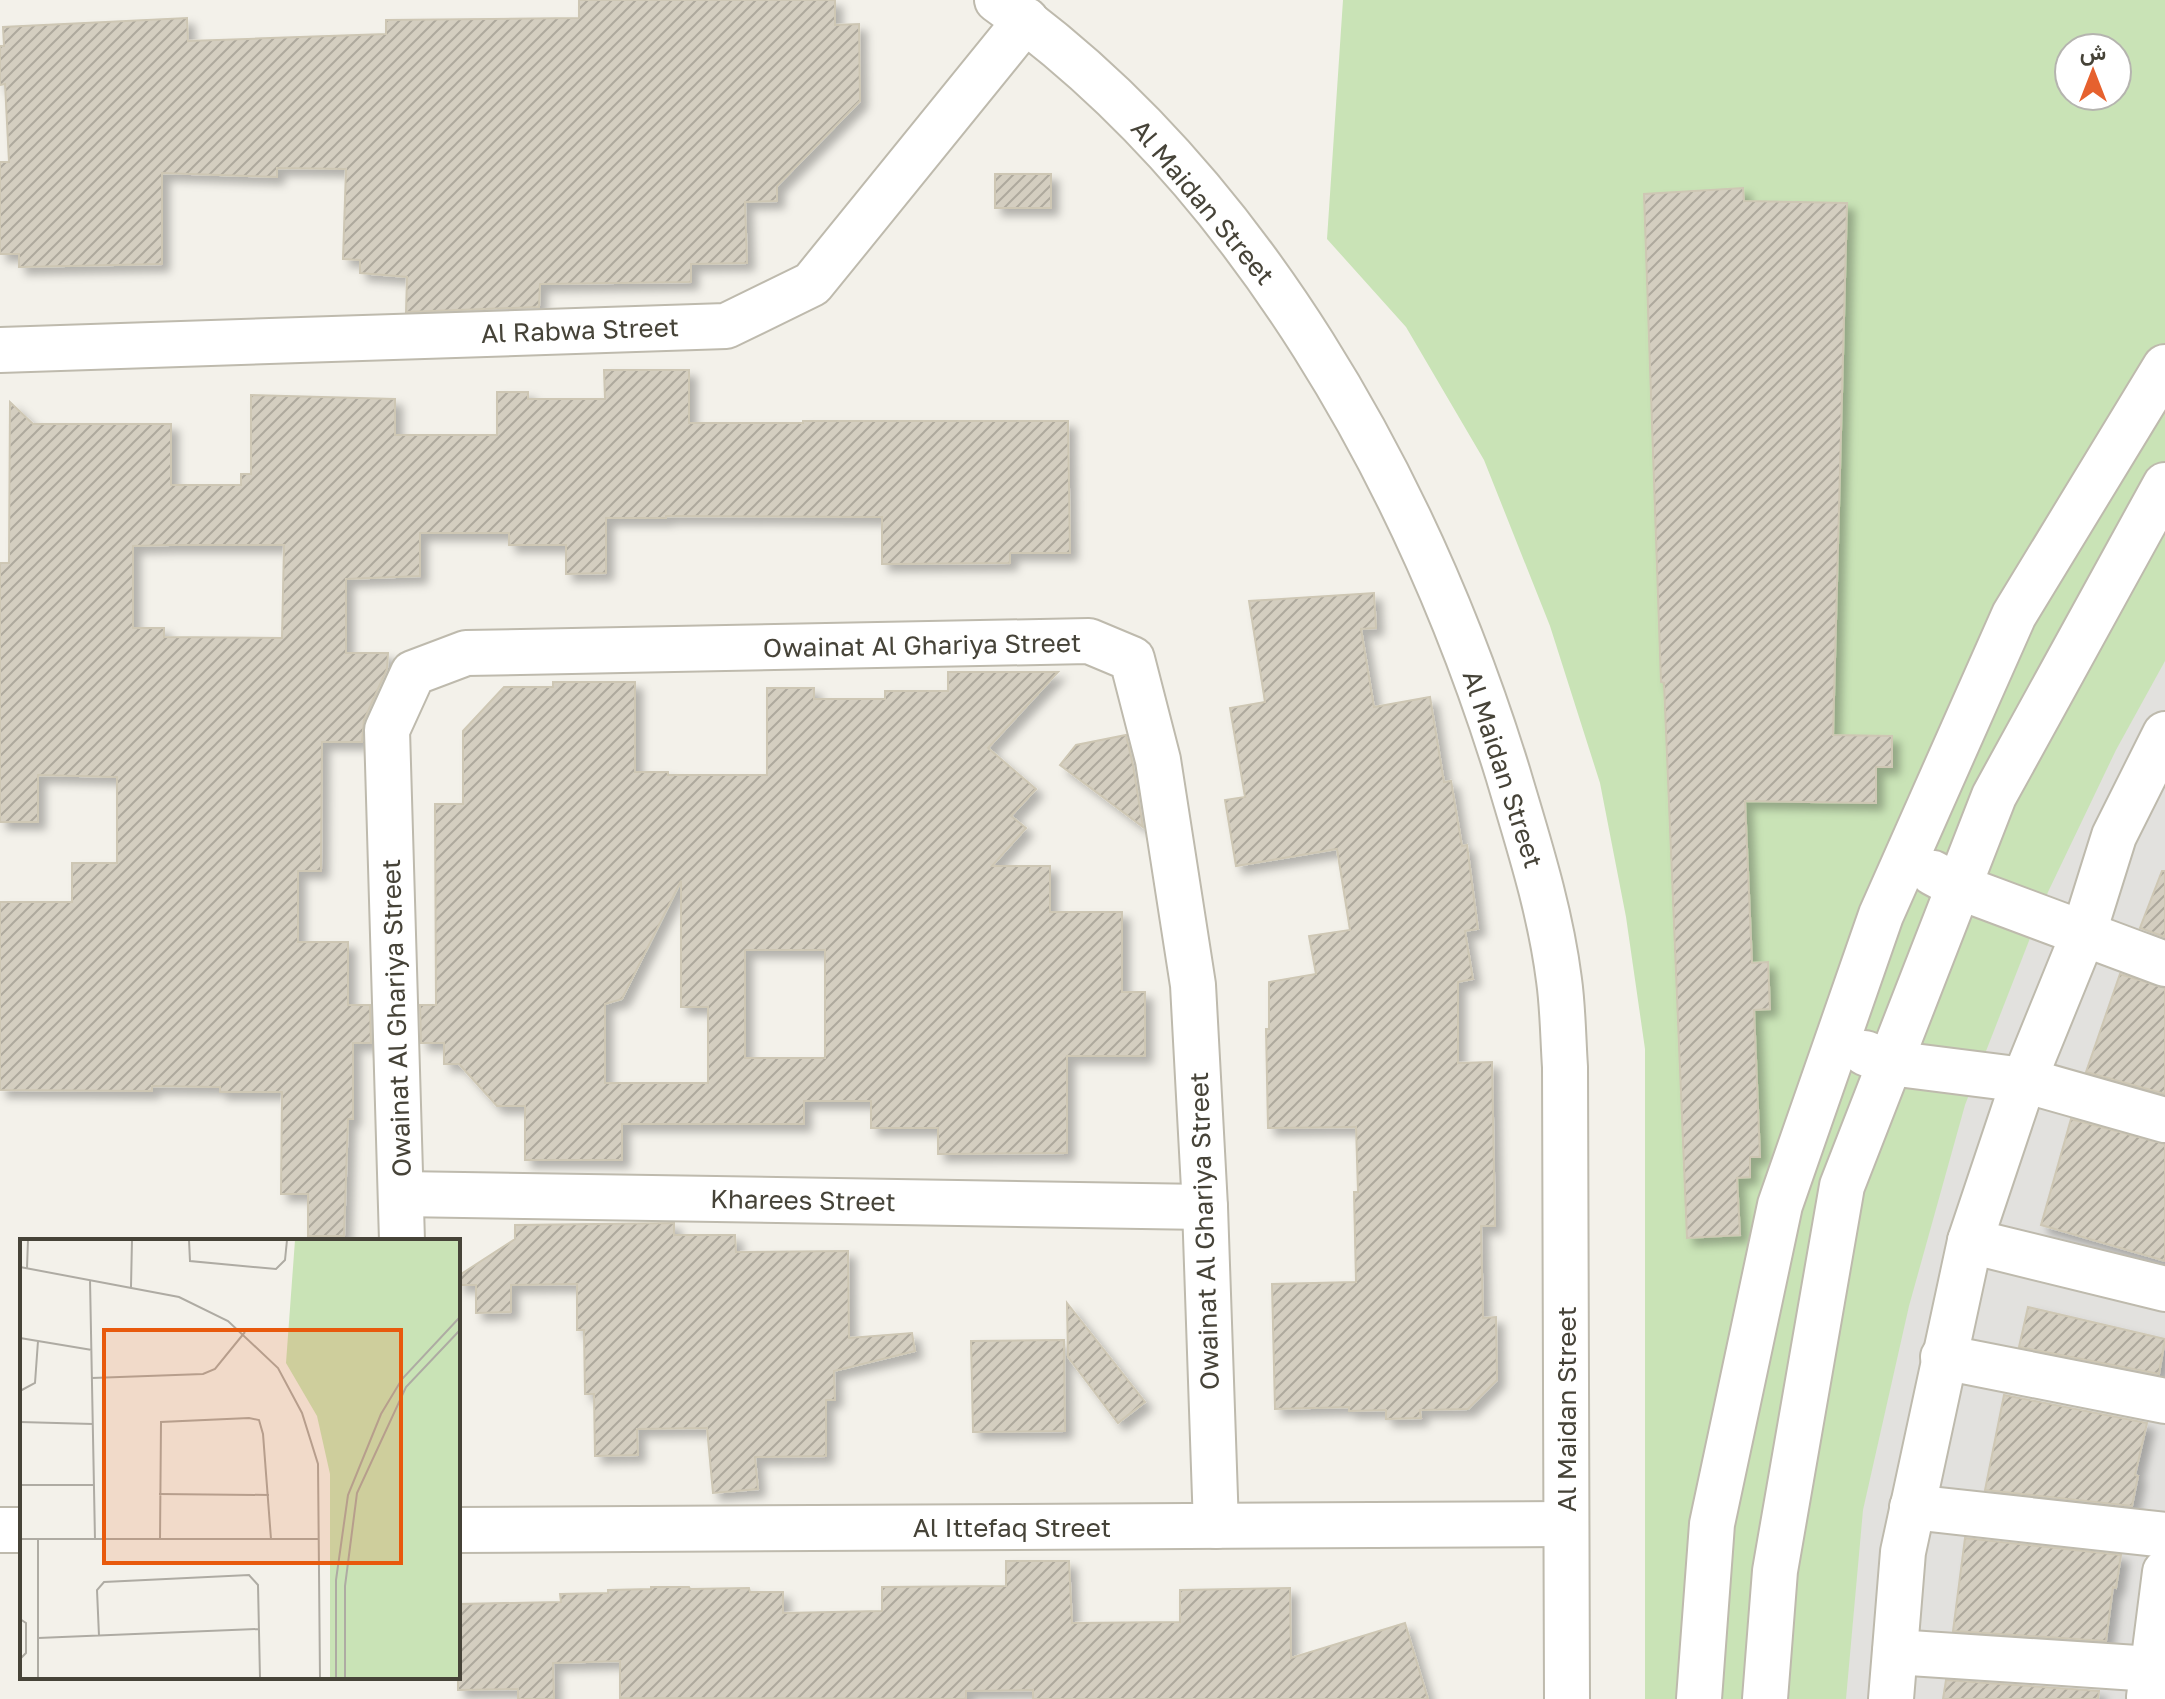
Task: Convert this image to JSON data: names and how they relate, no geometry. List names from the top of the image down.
{
  "streets": {
    "street": [
      "Al Maidan Street",
      "Al Rabwa Street",
      "Owainat Al Ghariya Street",
      "Kharees Street",
      "Al Ittefaq Street"
    ]
  },
  "crossings": [
    ["Al Maidan Street", "Al Rabwa Street"],
    ["Al Maidan Street", "Al Ittefaq Street"],
    ["Owainat Al Ghariya Street", "Kharees Street"],
    ["Owainat Al Ghariya Street", "Al Ittefaq Street"]
  ],
  "north": "top"
}
